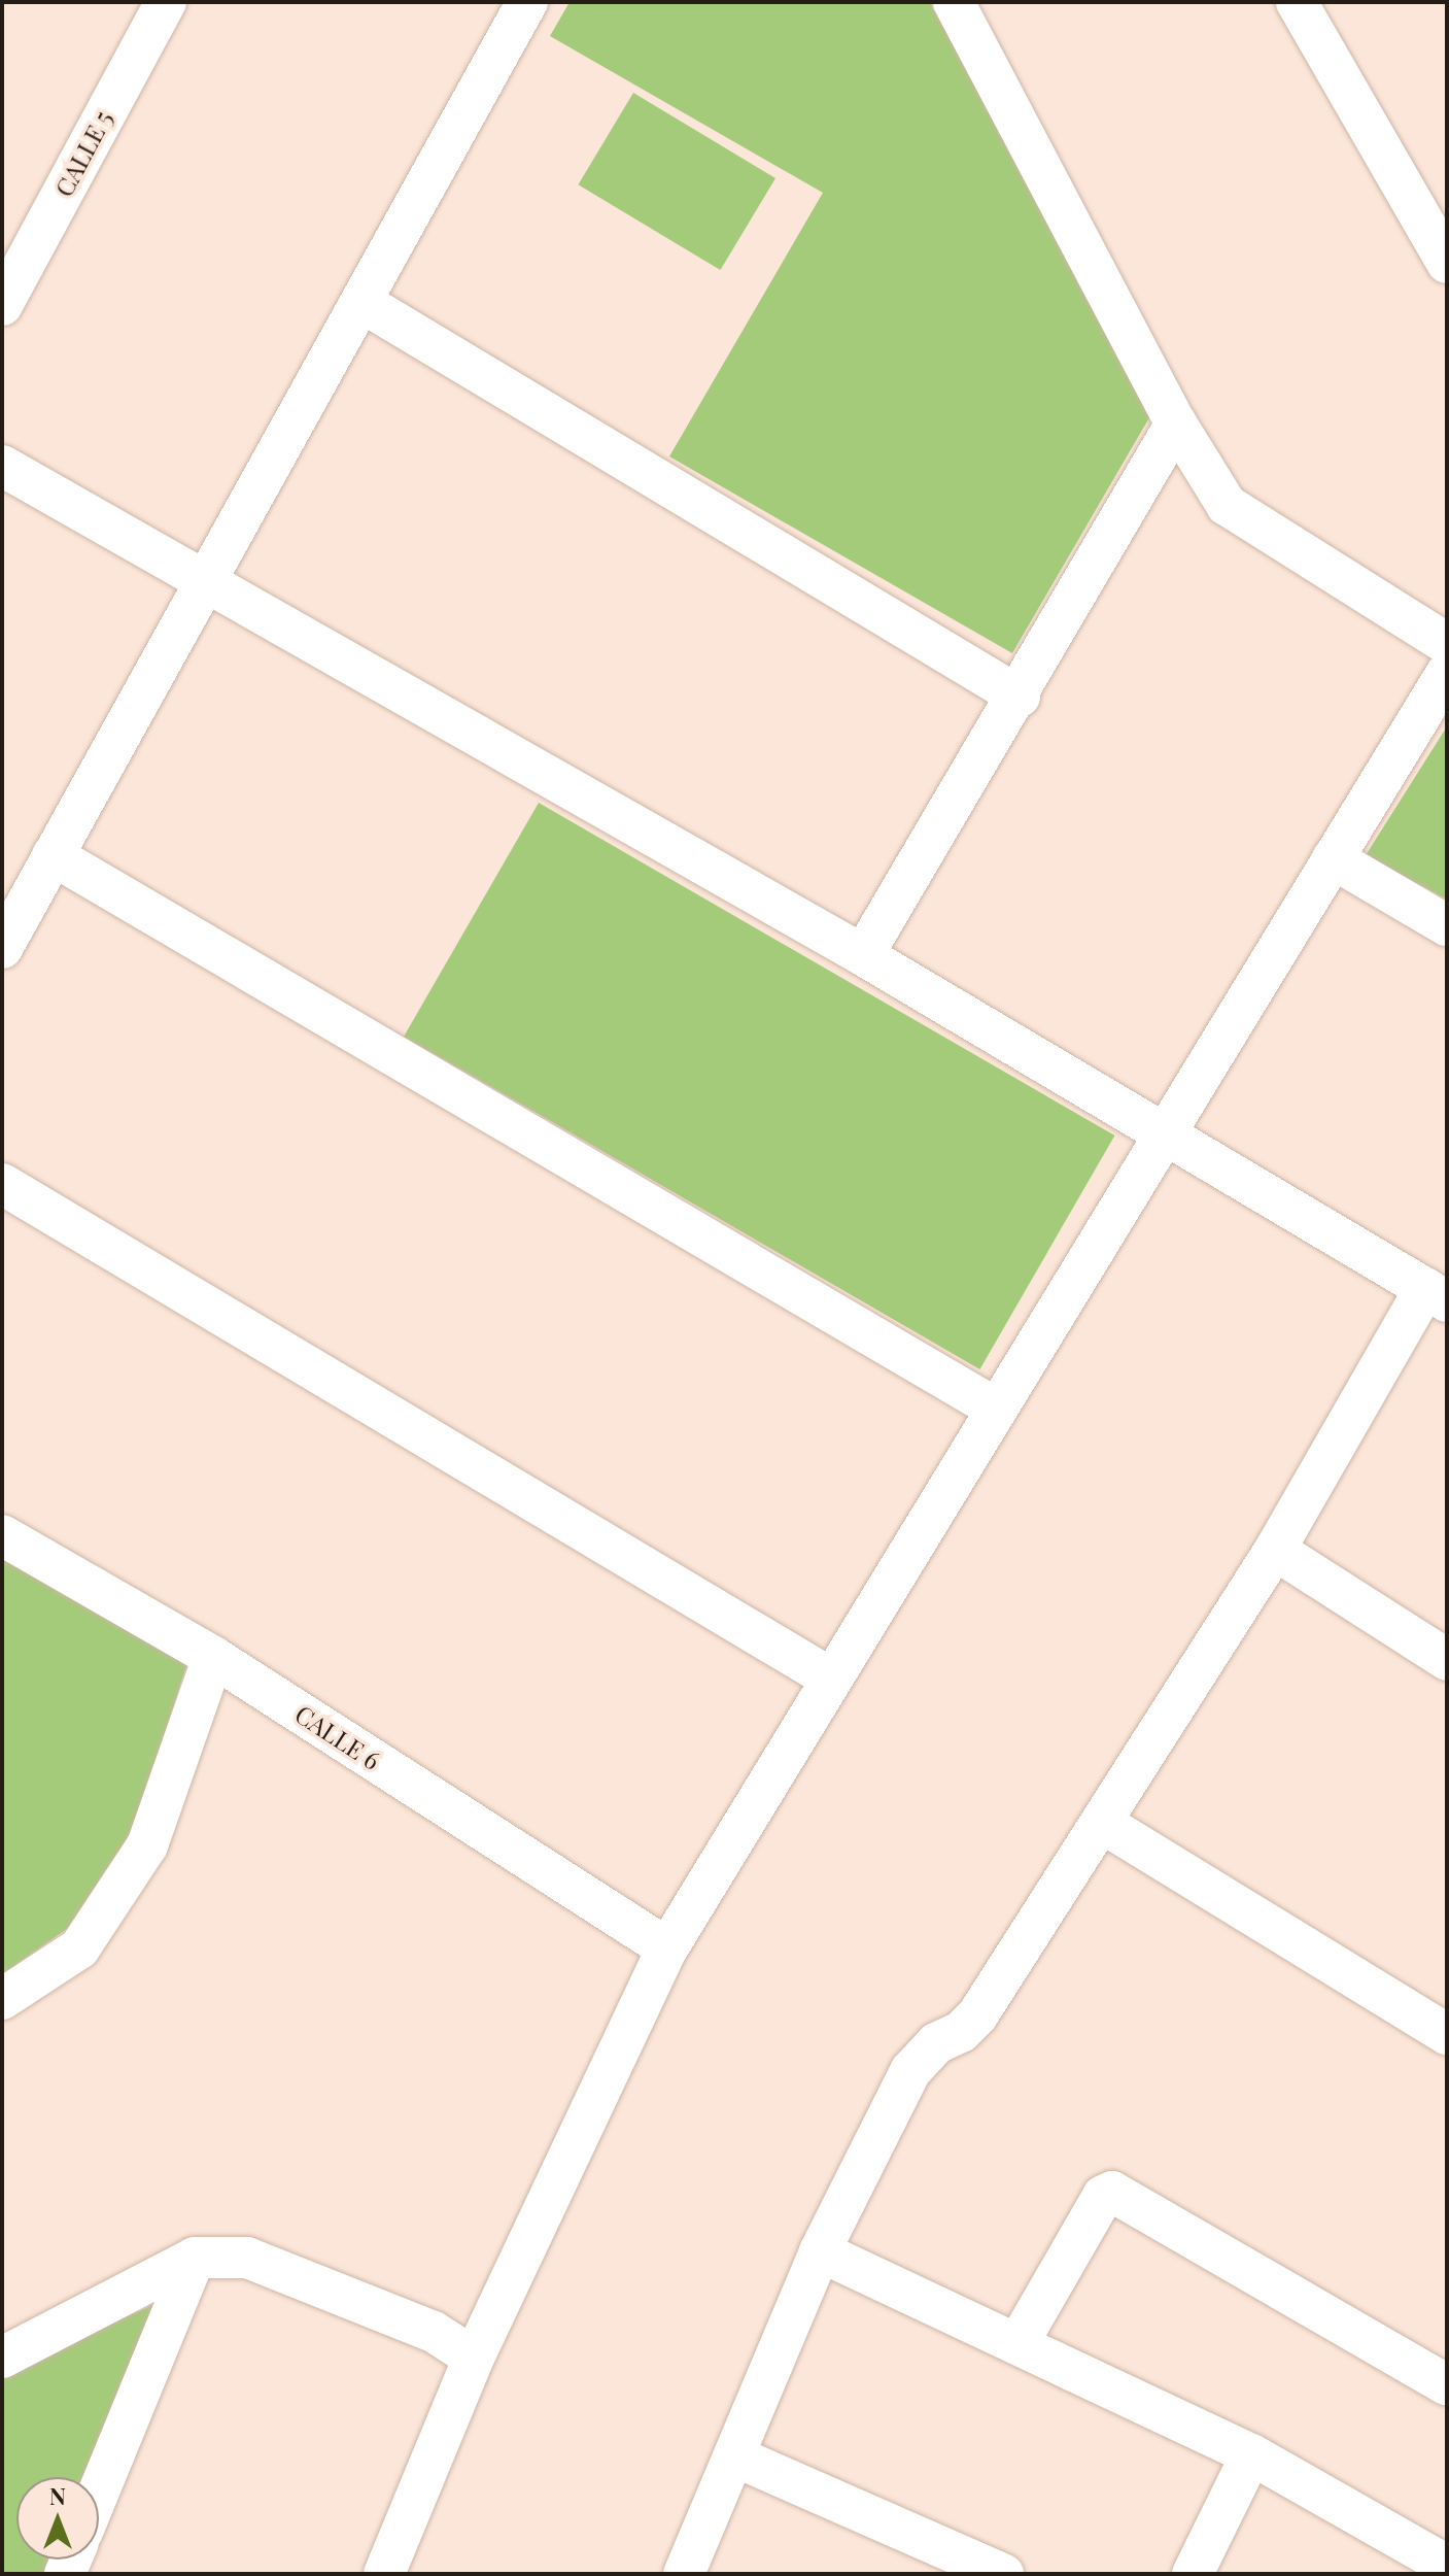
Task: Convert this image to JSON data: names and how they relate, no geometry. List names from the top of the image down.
{
  "streets": {
    "street": ["CALLE 5", "CALLE 6"]
  },
  "north": "top"
}
